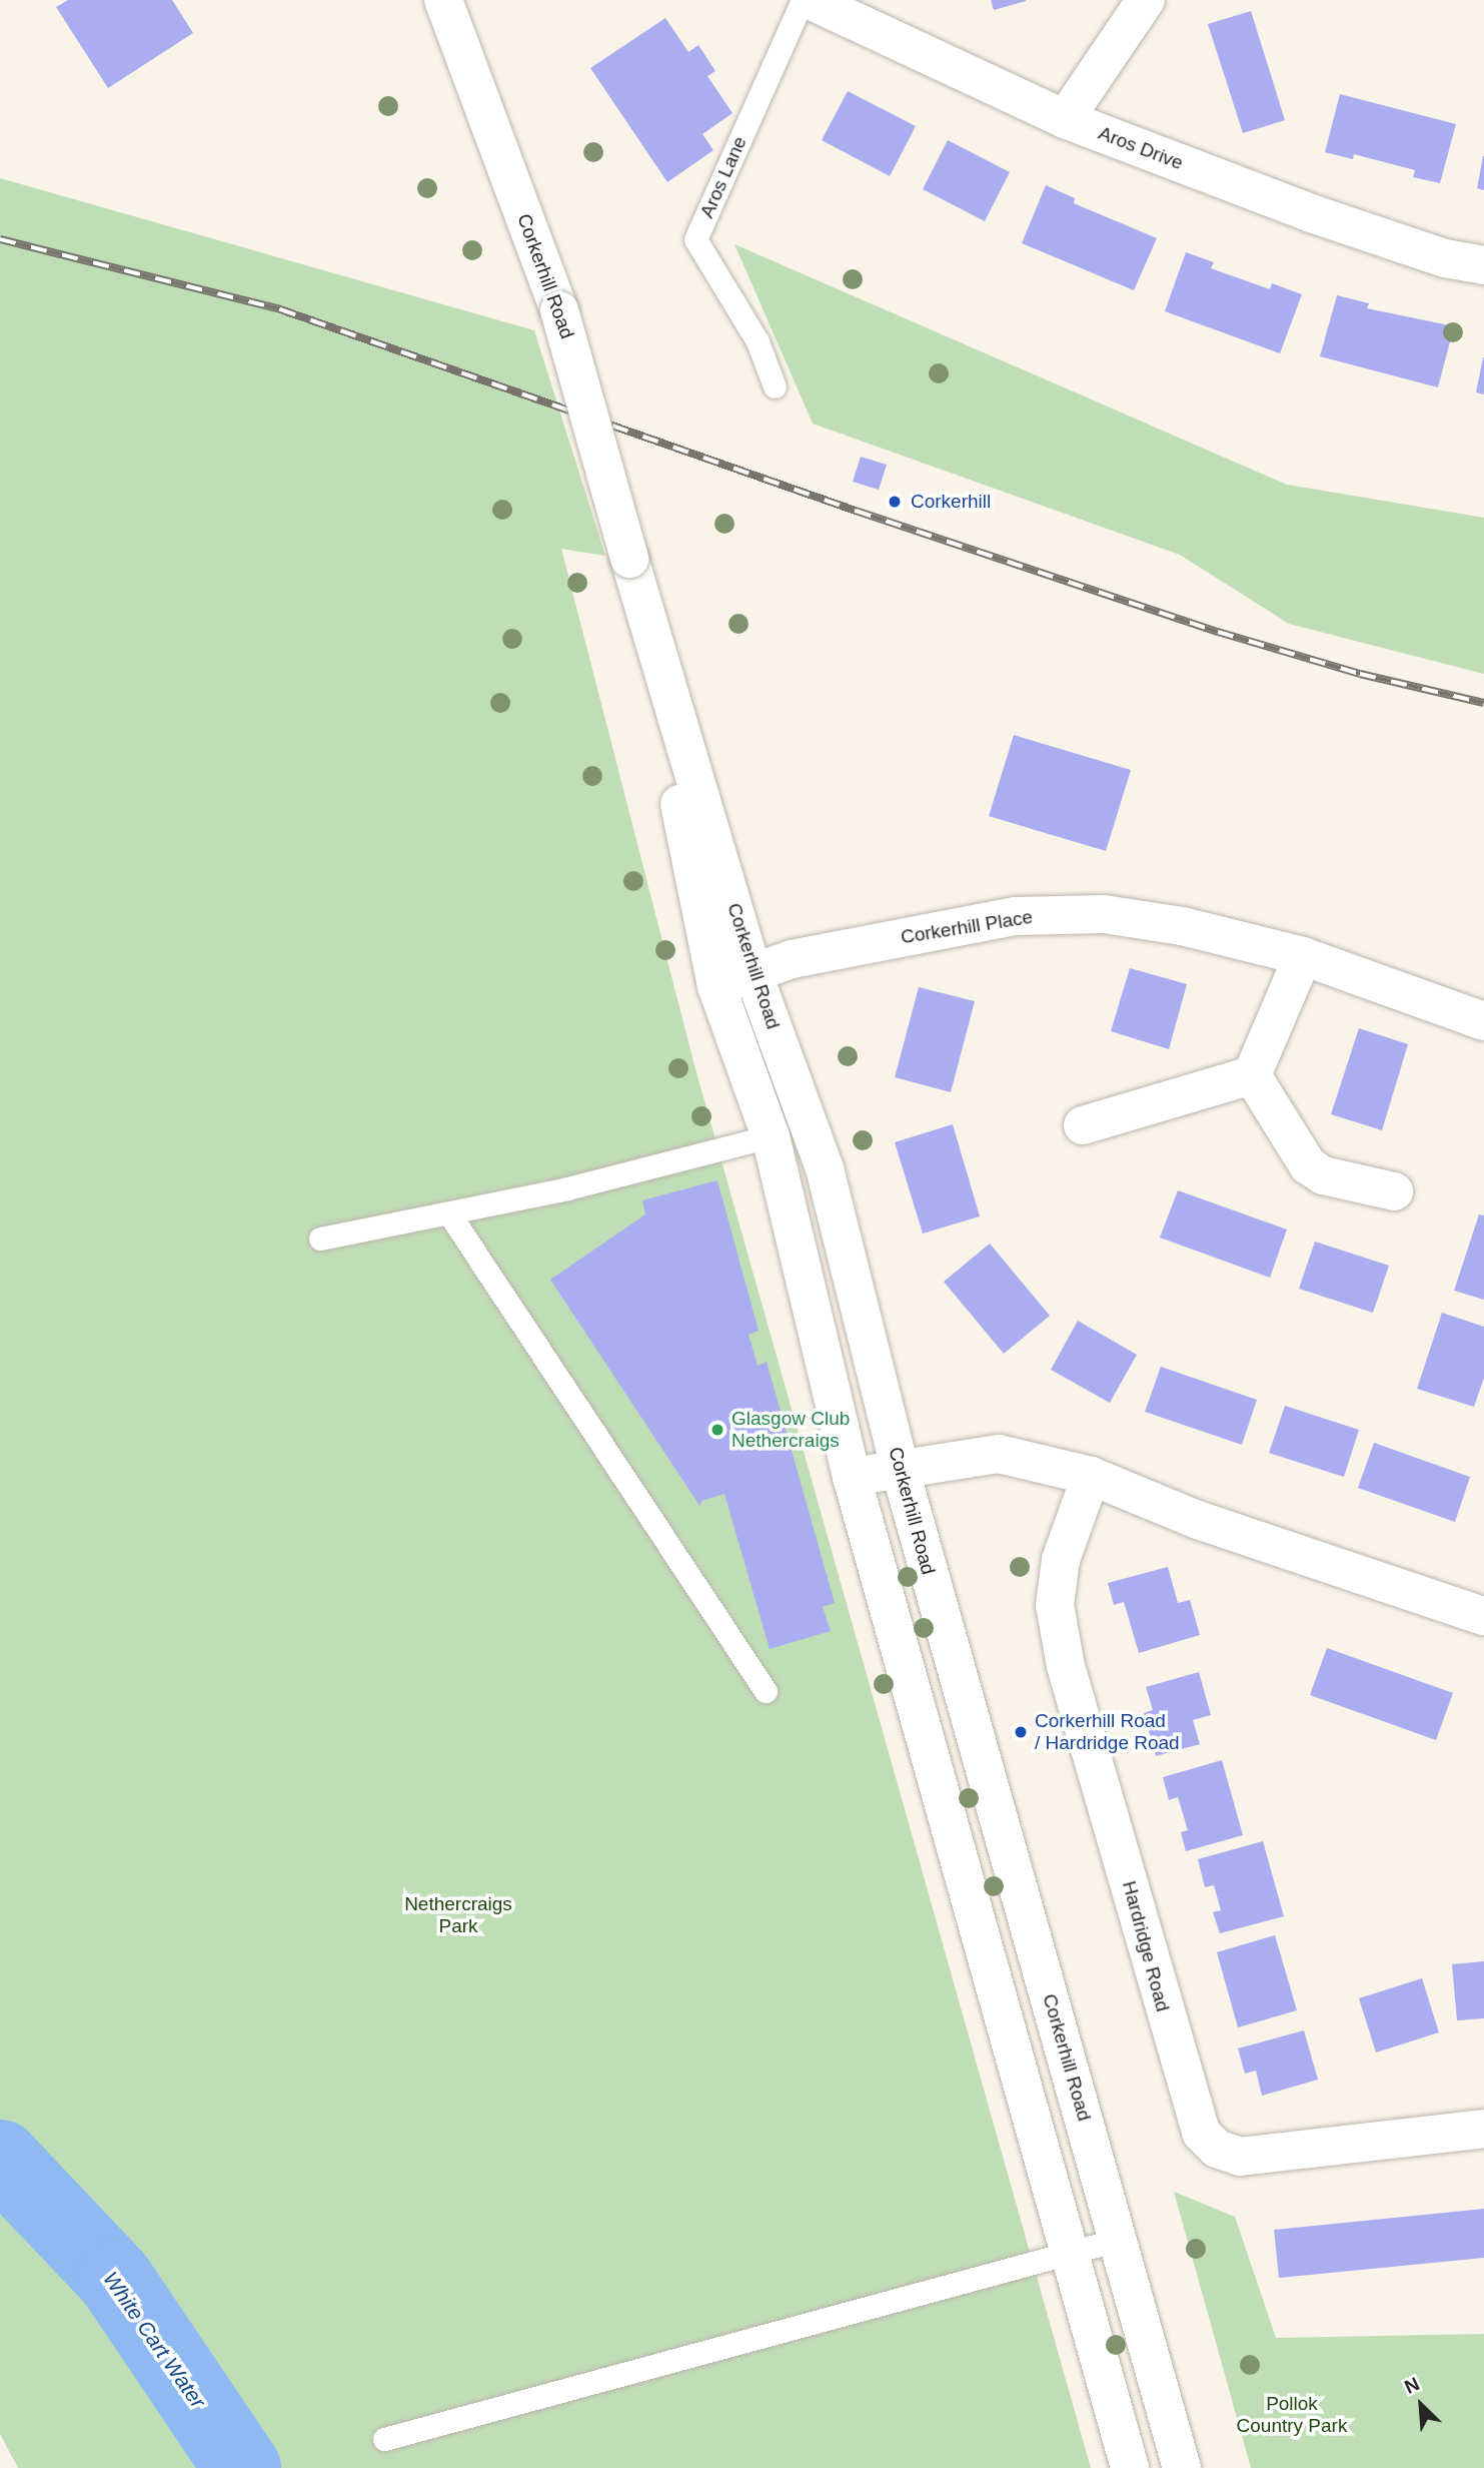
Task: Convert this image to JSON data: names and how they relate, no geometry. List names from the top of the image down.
{
  "streets": {
    "street": [
      "Aros Drive",
      "Corkerhill Road",
      "Corkerhill Place",
      "Hardridge Road"
    ],
    "lane": ["Aros Lane"]
  },
  "crossings": [
    ["Corkerhill Road", "Corkerhill Place"]
  ],
  "water": ["White Cart Water"],
  "parks": ["Nethercraigs Park", "Pollok Country Park"],
  "places": ["Corkerhill", "Glasgow Club Nethercraigs", "Corkerhill Road / Hardridge Road"],
  "north": "top left"
}
